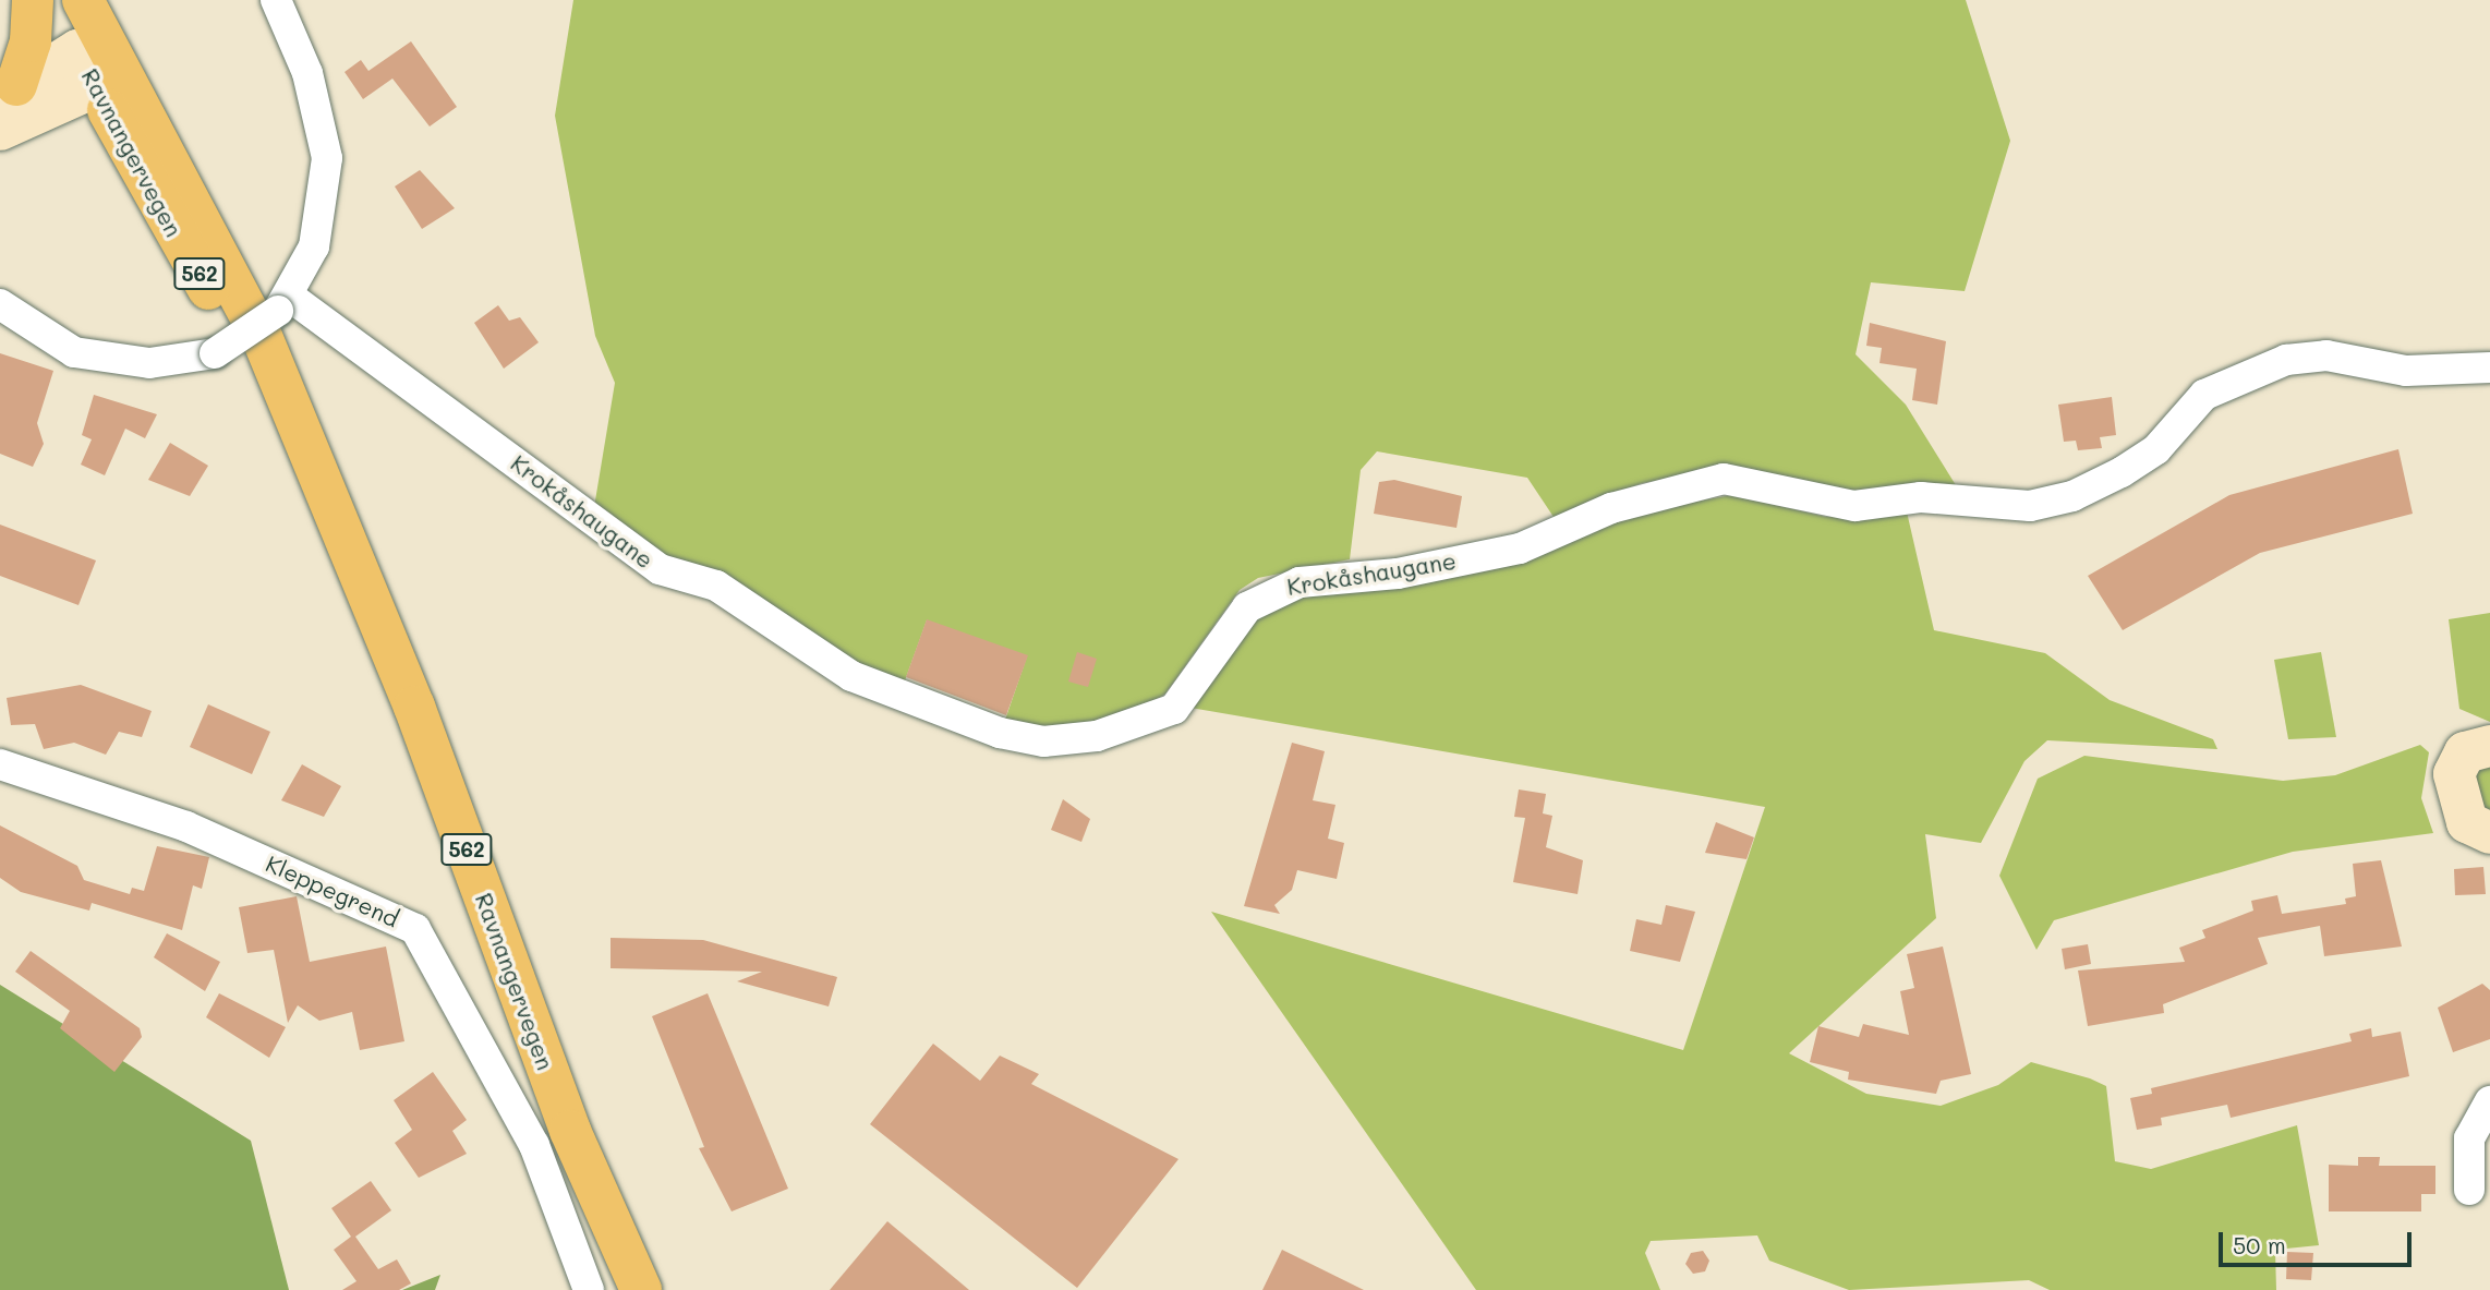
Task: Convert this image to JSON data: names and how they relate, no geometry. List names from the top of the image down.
{
  "streets": {
    "main road": ["Ravnangervegen", "562"],
    "street": ["Krokåshaugane", "Kleppegrend"]
  },
  "scale_bar": "50 m"
}
